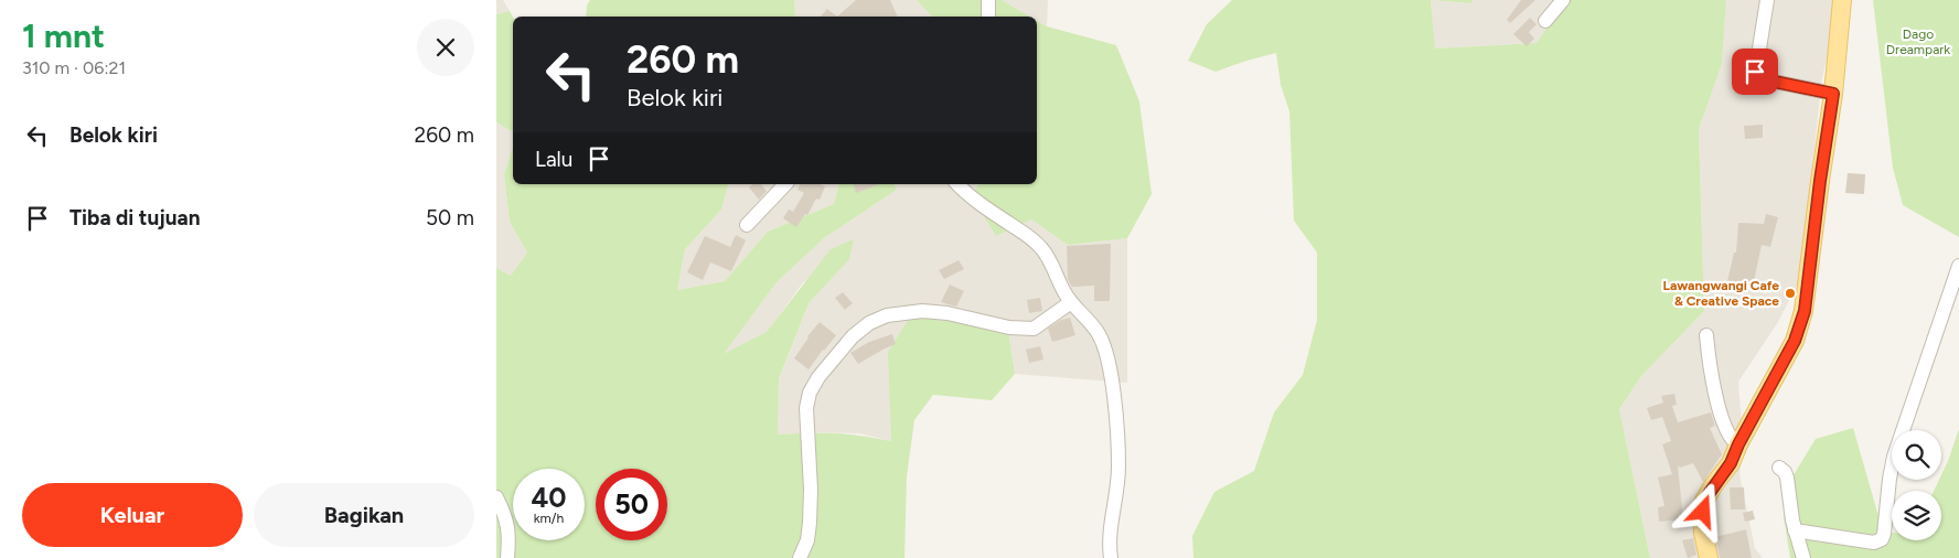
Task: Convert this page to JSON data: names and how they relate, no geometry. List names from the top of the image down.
{
  "parks": ["Dago Dreampark"],
  "places": ["Lawangwangi Cafe & Creative Space"],
  "page": {
    "heading": ["1 mnt", "310 m · 06:21"],
    "turn": ["260 m", "Belok kiri"],
    "list": [
      {
        "name": "Belok kiri",
        "value": "260 m"
      },
      {
        "name": "Tiba di tujuan",
        "value": "50 m"
      }
    ],
    "then": "Lalu",
    "speed": "40 km/h",
    "limit": "50",
    "buttons": ["Keluar", "Bagikan"]
  }
}
